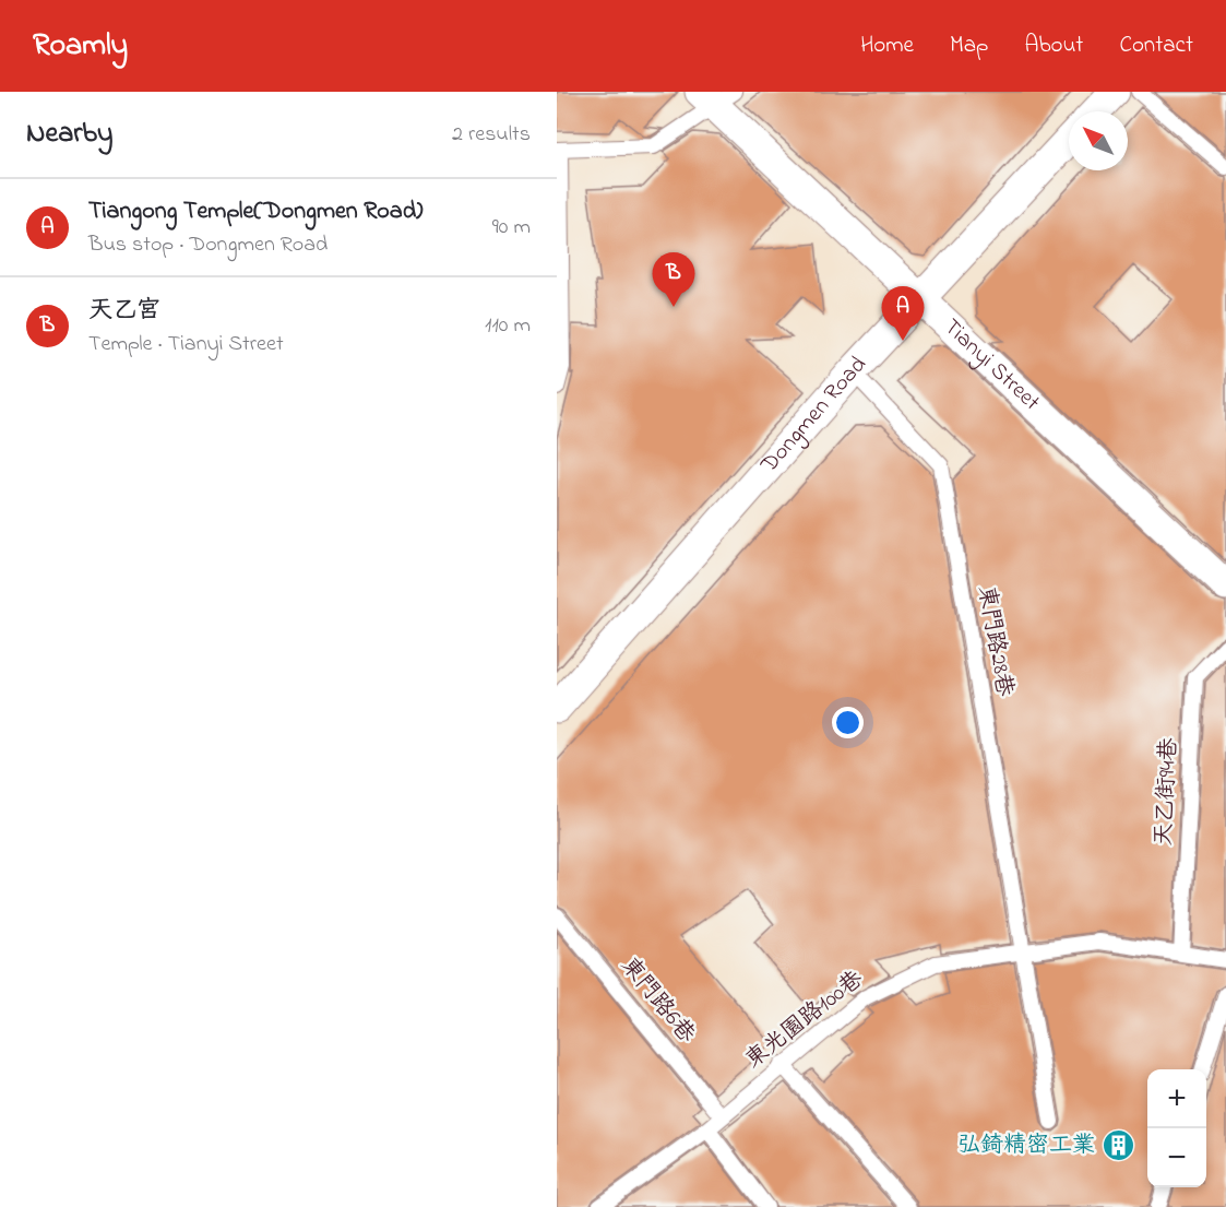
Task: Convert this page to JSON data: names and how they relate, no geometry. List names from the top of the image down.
{
  "streets": {
    "street": ["Tianyi Street", "Dongmen Road"],
    "lane": [
      "東門路28巷",
      "天乙街94巷",
      "東門路6巷",
      "東光園路100巷"
    ]
  },
  "crossings": [
    ["Tianyi Street", "Dongmen Road"],
    ["Dongmen Road", "東門路28巷"],
    ["東門路28巷", "東光園路100巷"],
    ["天乙街94巷", "東光園路100巷"],
    ["東門路6巷", "東光園路100巷"]
  ],
  "places": {
    "building": ["弘錡精密工業"]
  },
  "north": "top left",
  "page": {
    "header": "Roamly",
    "nav": [
      "Home",
      "Map",
      "About",
      "Contact"
    ],
    "heading": ["Nearby", "2 results"],
    "list": [
      {
        "mark": "A",
        "name": "Tiangong Temple(Dongmen Road)",
        "note": "Bus stop · Dongmen Road",
        "value": "90 m"
      },
      {
        "mark": "B",
        "name": "天乙宮",
        "note": "Temple · Tianyi Street",
        "value": "110 m"
      }
    ],
    "pins": ["B", "A"],
    "map_buttons": ["+", "−"]
  }
}
